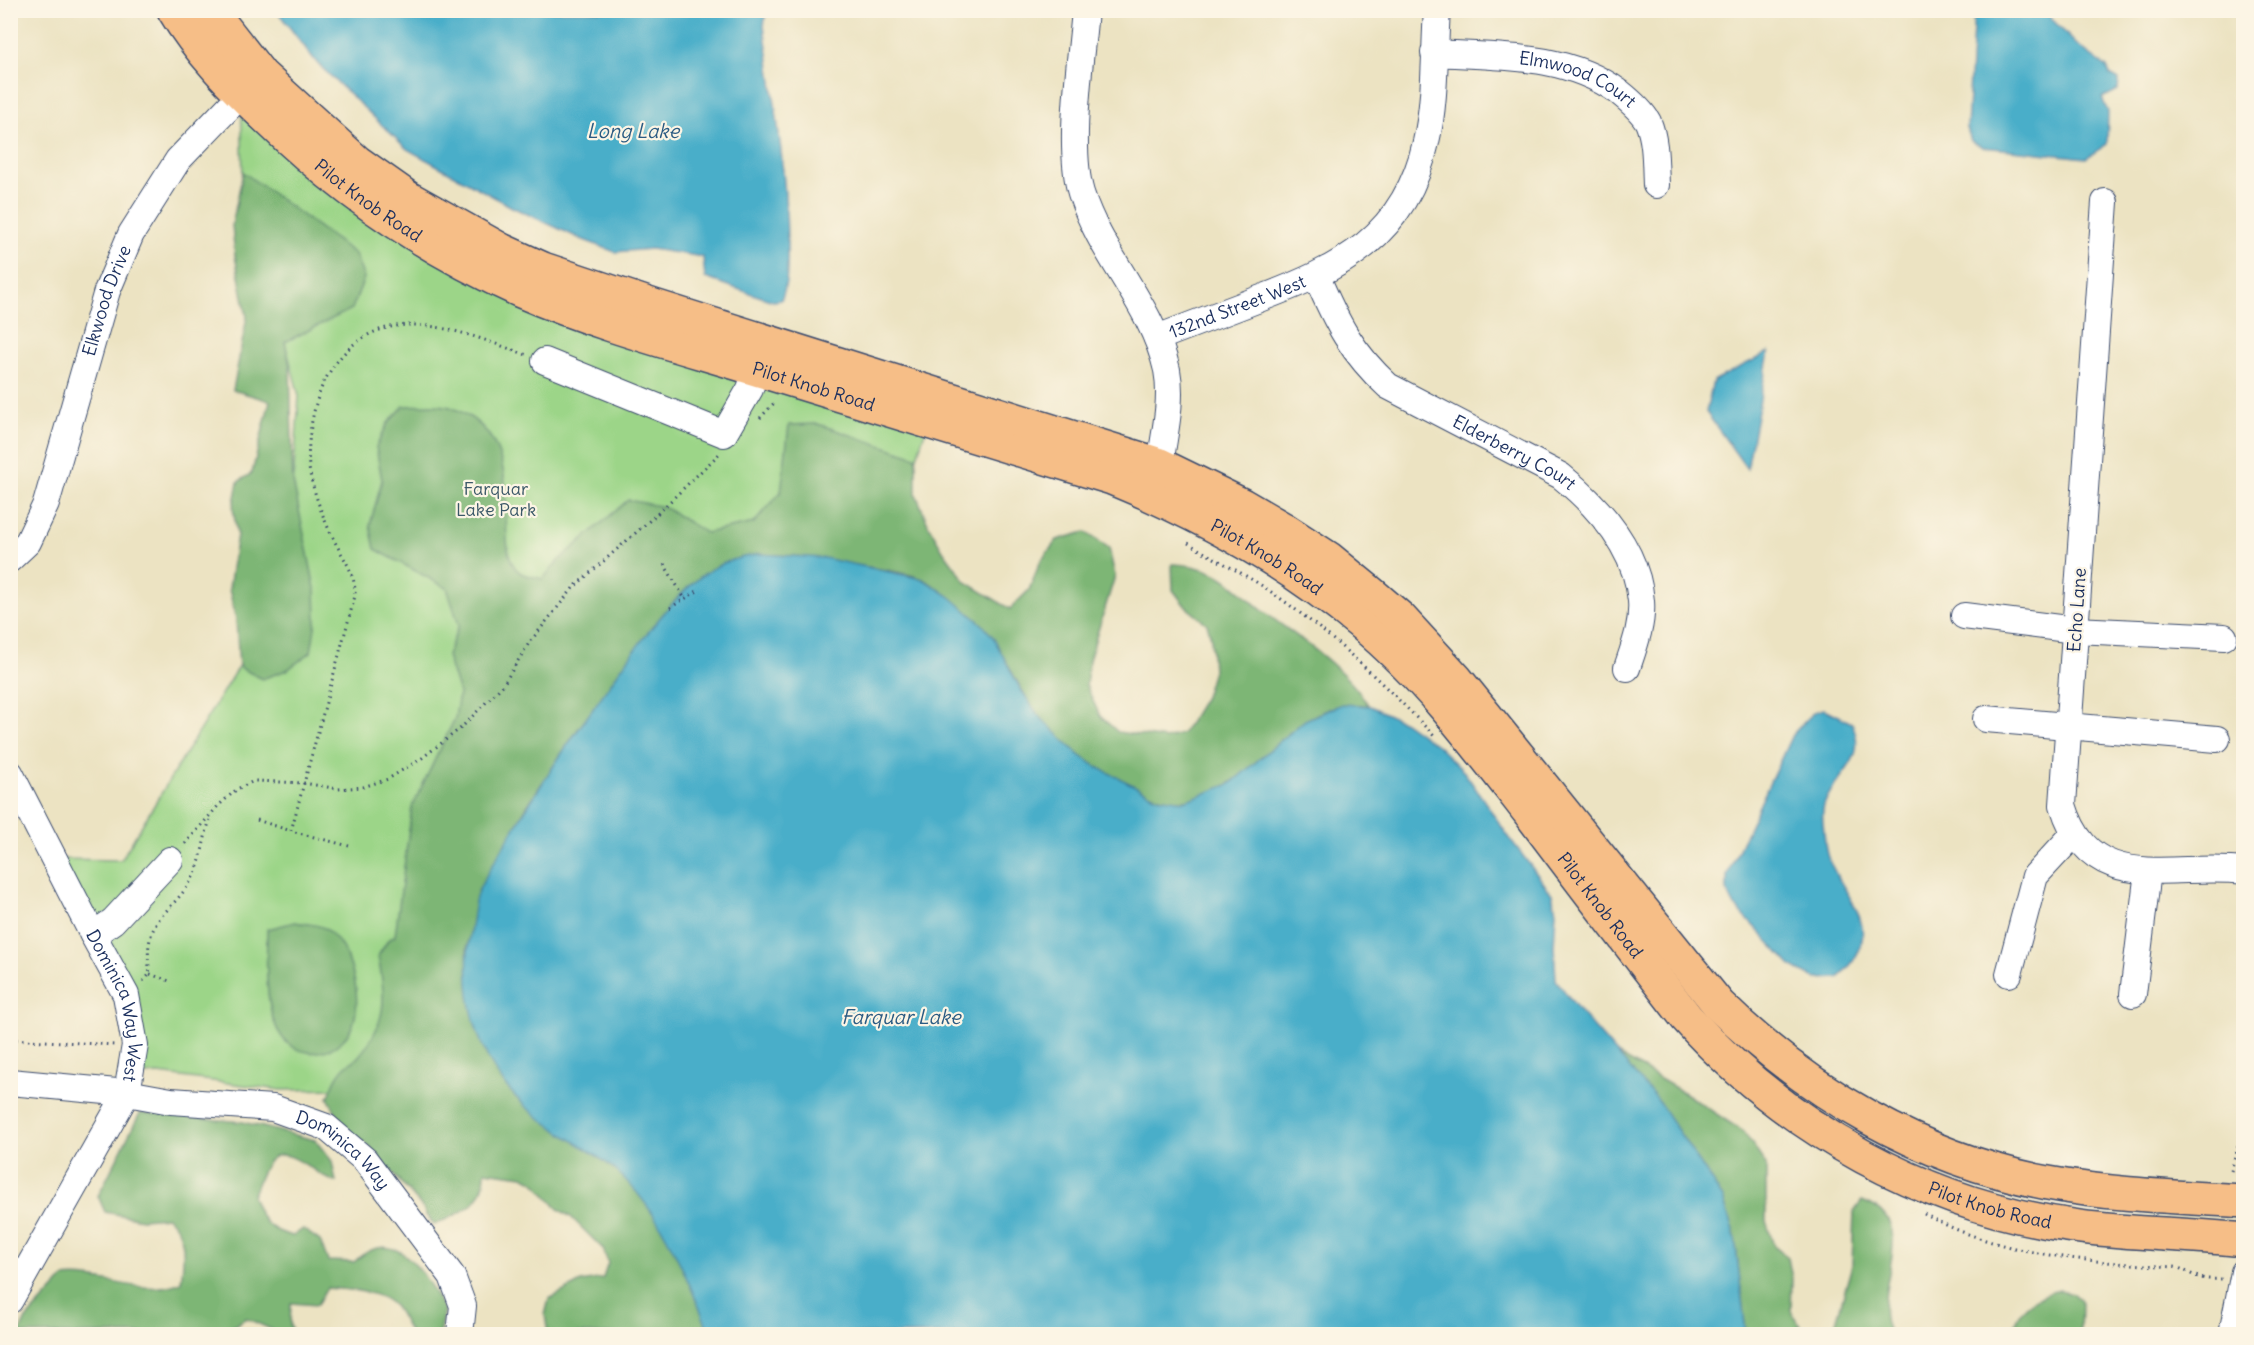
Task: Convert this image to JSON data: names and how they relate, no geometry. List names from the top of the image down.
{
  "streets": {
    "main road": ["Pilot Knob Road"],
    "street": [
      "Elmwood Court",
      "Elkwood Drive",
      "132nd Street West",
      "Elderberry Court",
      "Echo Lane",
      "Dominica Way West",
      "Dominica Way"
    ]
  },
  "crossings": [
    ["Elmwood Court", "132nd Street West"],
    ["Pilot Knob Road", "Elkwood Drive"],
    ["132nd Street West", "Elderberry Court"],
    ["Dominica Way West", "Dominica Way"]
  ],
  "water": ["Long Lake", "Farquar Lake"],
  "parks": ["Farquar Lake Park"]
}
